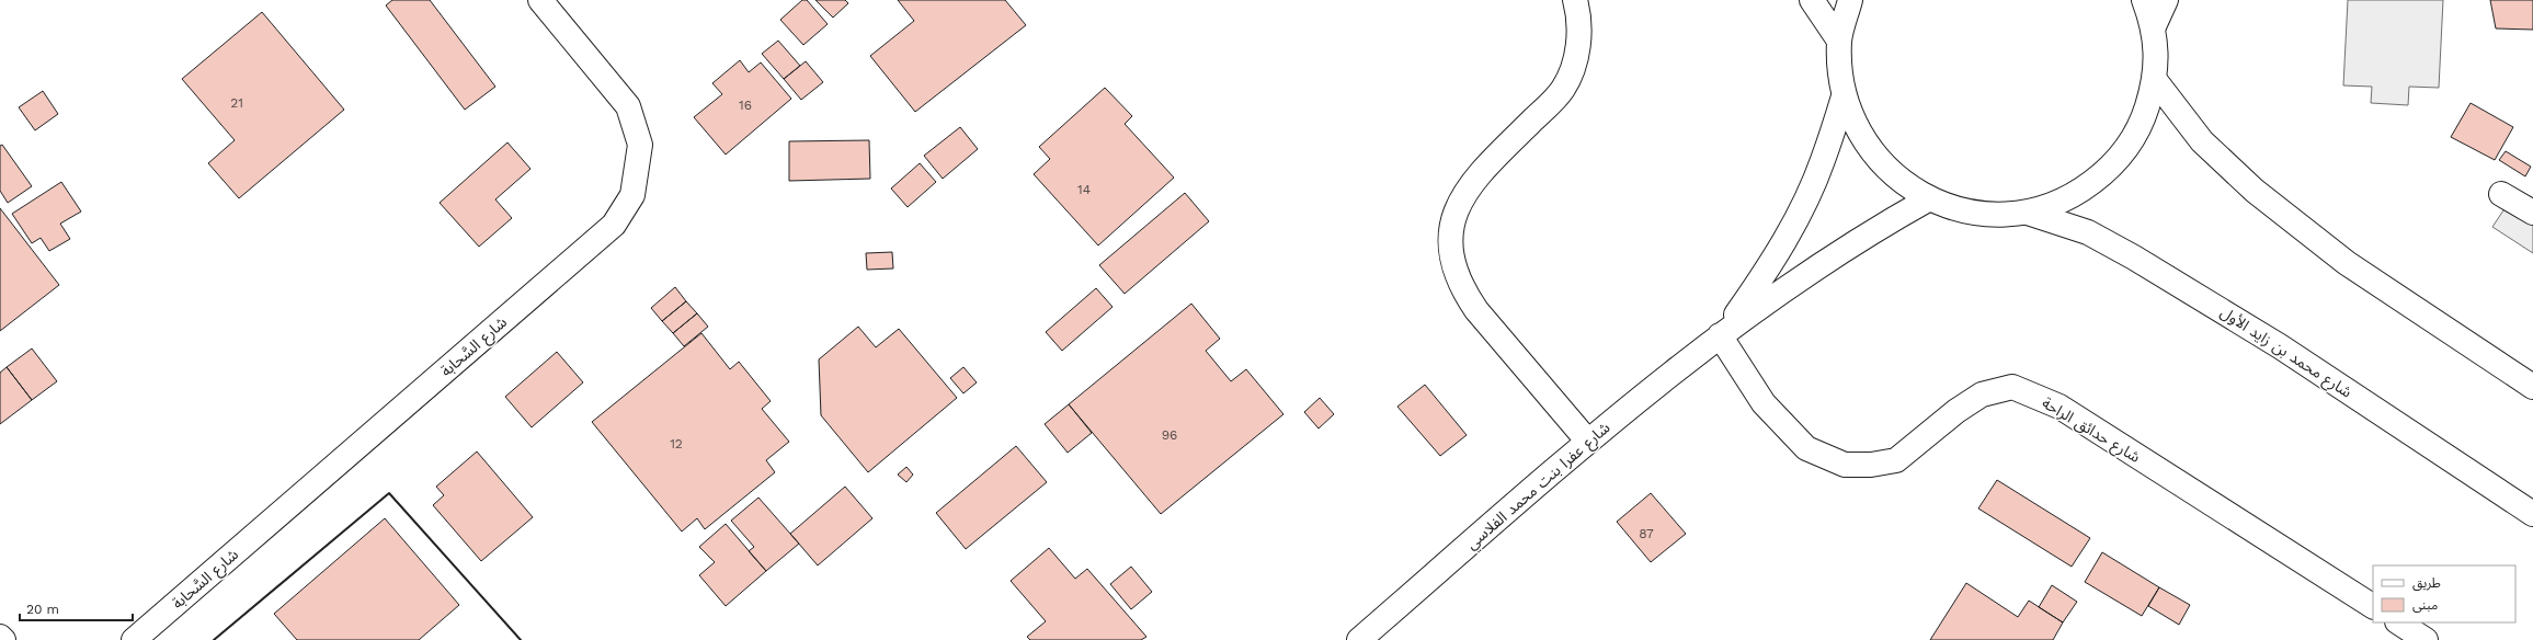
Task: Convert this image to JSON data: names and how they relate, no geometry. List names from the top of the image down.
{
  "streets": {
    "street": [
      "شارع السَّحابة",
      "شارع محمد بن زايد الأول",
      "شارع حدائق الراحة",
      "شارع عفرا بنت محمد الفلاسي"
    ]
  },
  "crossings": [
    ["شارع حدائق الراحة", "شارع عفرا بنت محمد الفلاسي"]
  ],
  "house_numbers": [
    "21",
    "16",
    "14",
    "96",
    "12",
    "87"
  ],
  "legend": ["طريق", "مبنى"],
  "scale_bar": "20 m"
}
